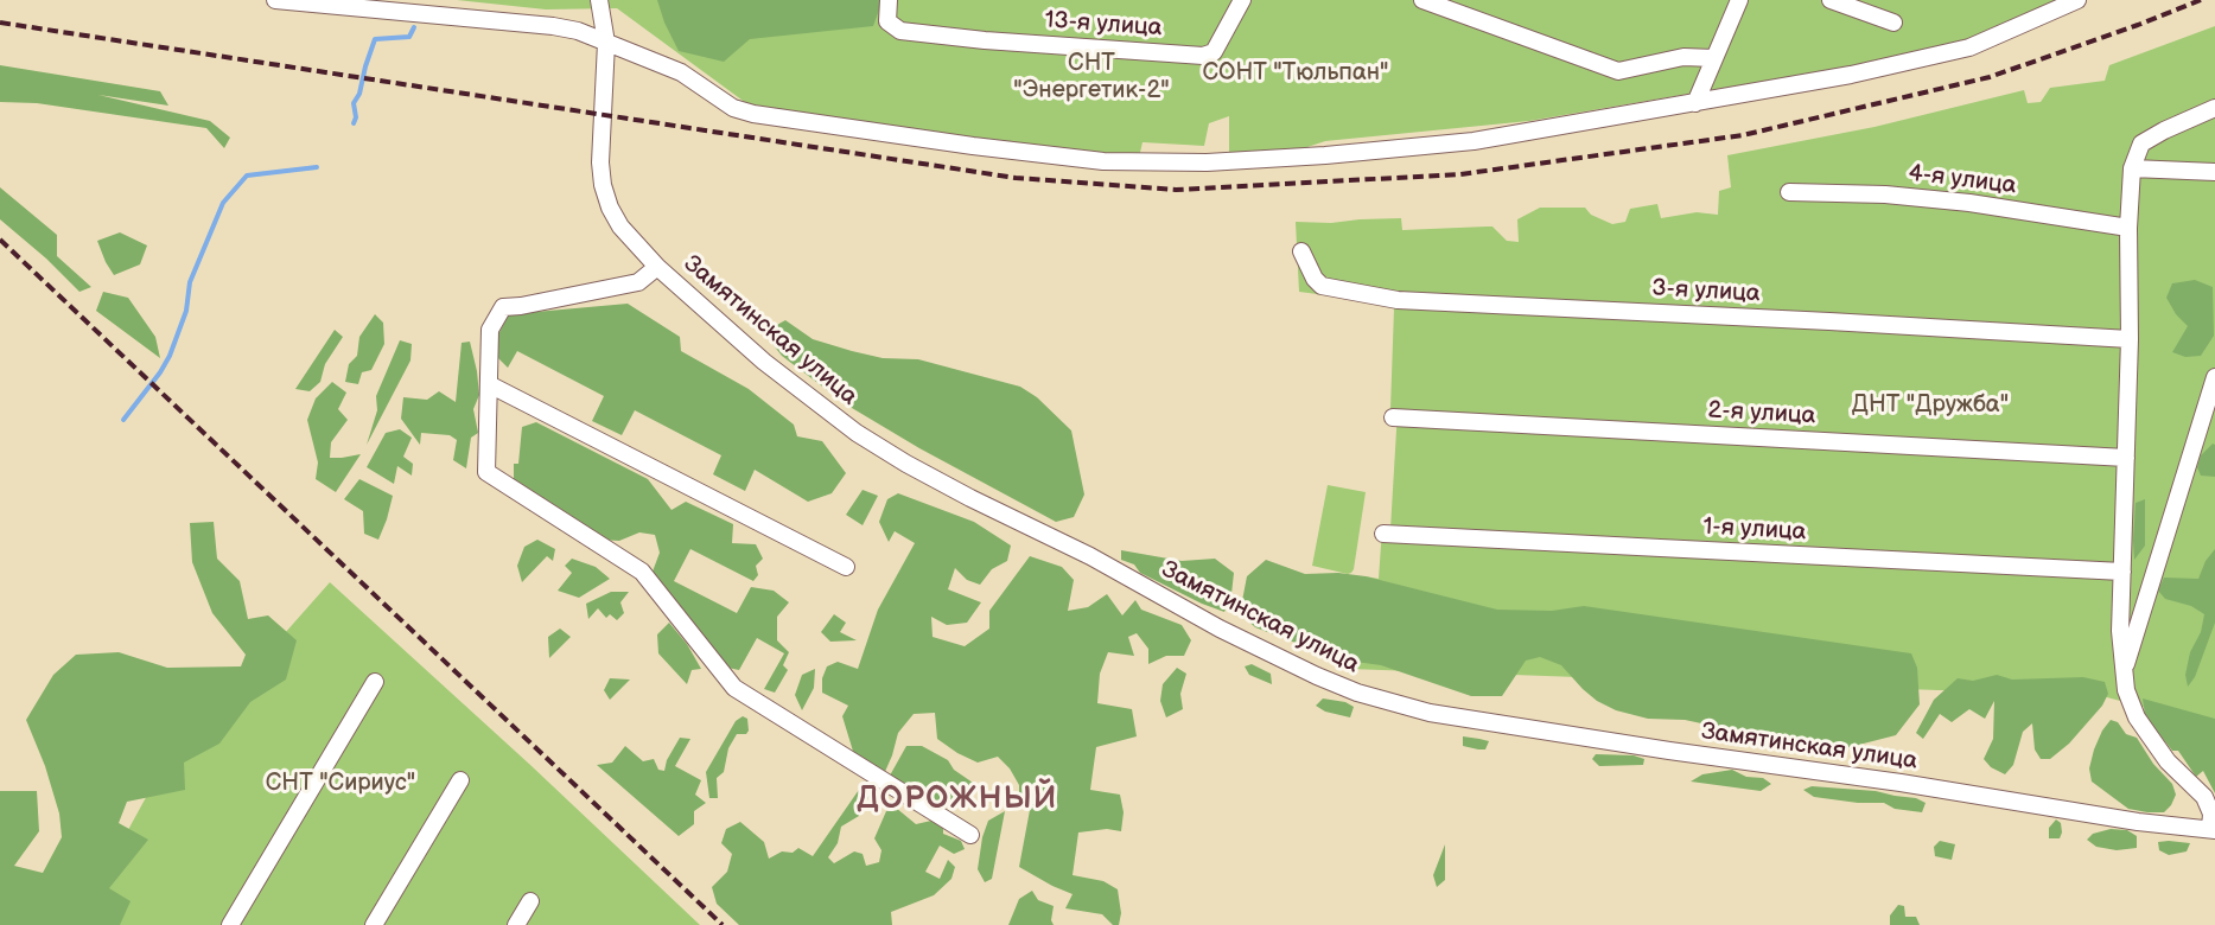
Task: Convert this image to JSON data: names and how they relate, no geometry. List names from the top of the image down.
{
  "streets": {
    "street": [
      "13-я улица",
      "4-я улица",
      "3-я улица",
      "Замятинская улица",
      "2-я улица",
      "1-я улица"
    ]
  },
  "districts": ["ДОРОЖНЫЙ"],
  "parks": [
    "СHТ \"Энергетик-2\"",
    "СОНТ \"Тюльпан\"",
    "ДНТ \"Дружба\"",
    "СНТ \"Сириус\""
  ]
}
